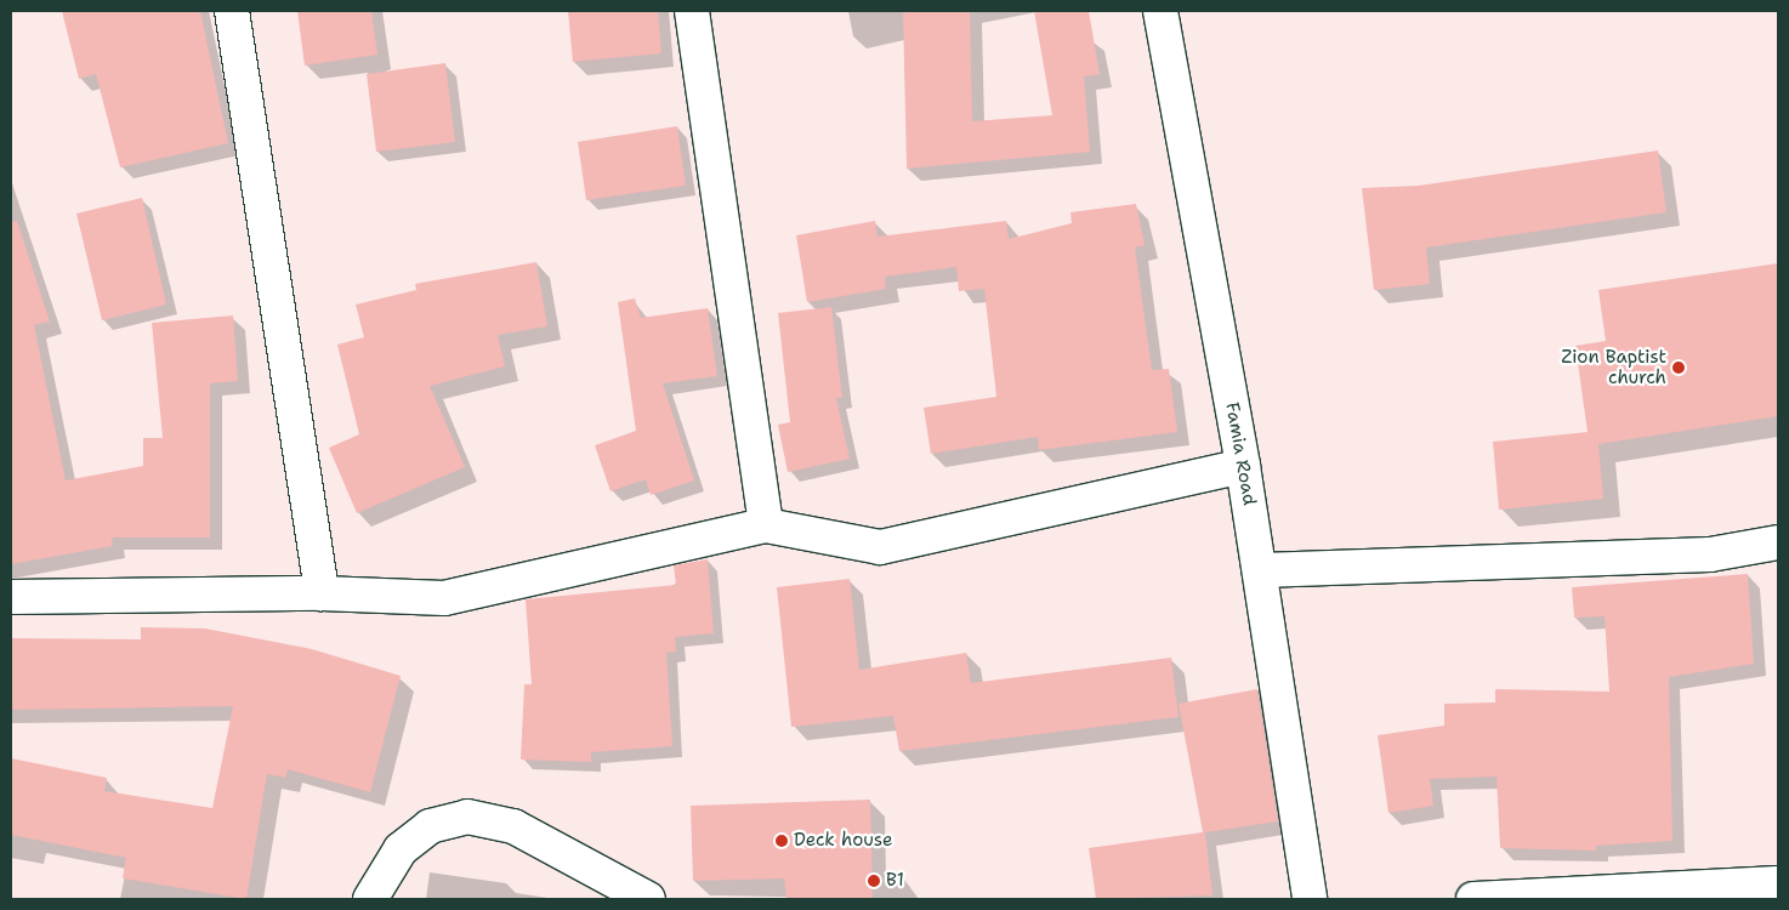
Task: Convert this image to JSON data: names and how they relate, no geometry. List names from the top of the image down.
{
  "streets": {
    "street": ["Famia Road"]
  },
  "places": ["Zion Baptist church", "Deck house", "B1"]
}
